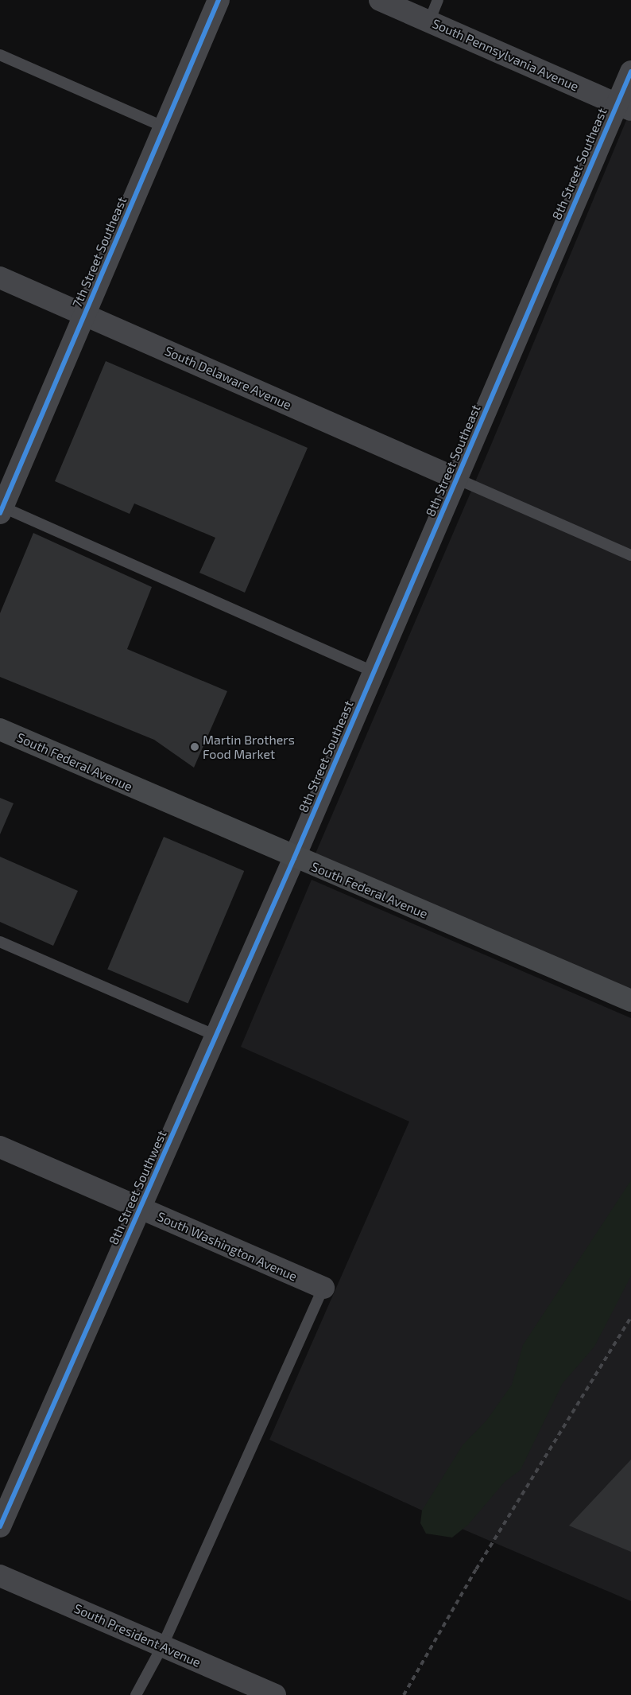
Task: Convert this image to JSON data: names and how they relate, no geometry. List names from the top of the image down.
{
  "streets": {
    "main road": ["South Federal Avenue"],
    "street": [
      "South Pennsylvania Avenue",
      "8th Street Southeast",
      "7th Street Southeast",
      "South Delaware Avenue",
      "8th Street Southwest",
      "South Washington Avenue",
      "South President Avenue"
    ]
  },
  "crossings": [
    ["South Pennsylvania Avenue", "8th Street Southeast"],
    ["8th Street Southeast", "South Delaware Avenue"],
    ["8th Street Southeast", "South Federal Avenue"],
    ["8th Street Southeast", "8th Street Southwest"],
    ["7th Street Southeast", "South Delaware Avenue"],
    ["South Federal Avenue", "8th Street Southwest"],
    ["8th Street Southwest", "South Washington Avenue"]
  ],
  "places": ["Martin Brothers Food Market"]
}
